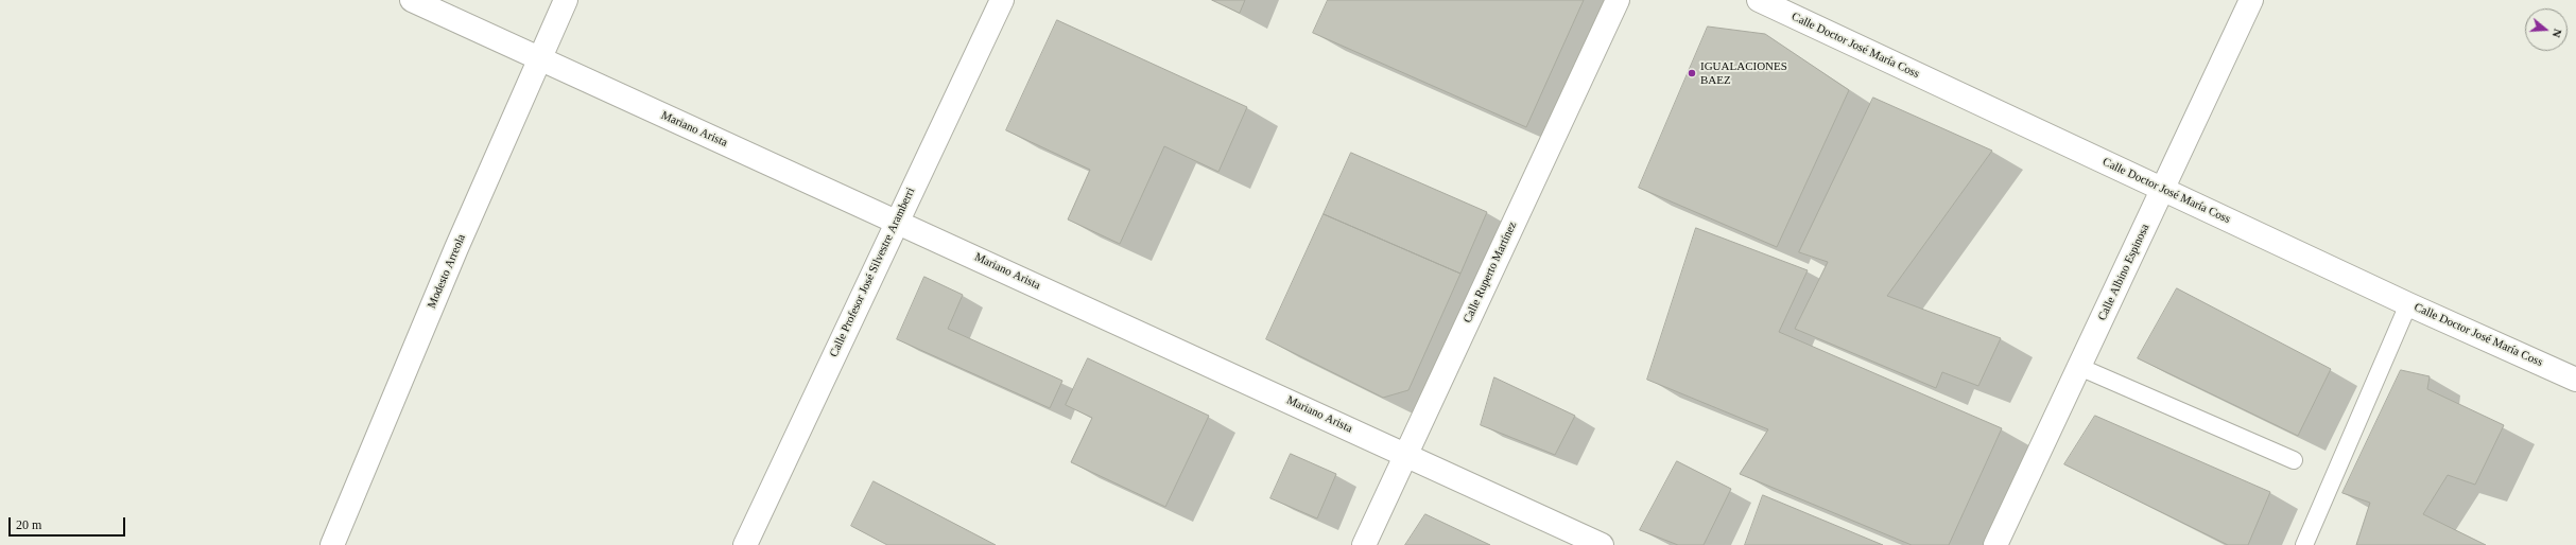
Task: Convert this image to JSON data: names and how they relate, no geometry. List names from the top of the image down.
{
  "streets": {
    "street": [
      "Calle Doctor José María Coss",
      "Mariano Arista",
      "Modesto Arreola",
      "Calle Profesor José Silvestre Aramberri",
      "Calle Ruperto Martínez",
      "Calle Albino Espinosa"
    ]
  },
  "crossings": [
    ["Calle Doctor José María Coss", "Calle Albino Espinosa"],
    ["Mariano Arista", "Modesto Arreola"],
    ["Mariano Arista", "Calle Profesor José Silvestre Aramberri"],
    ["Mariano Arista", "Calle Ruperto Martínez"]
  ],
  "places": ["IGUALACIONES BAEZ"],
  "scale_bar": "20 m",
  "north": "right"
}
